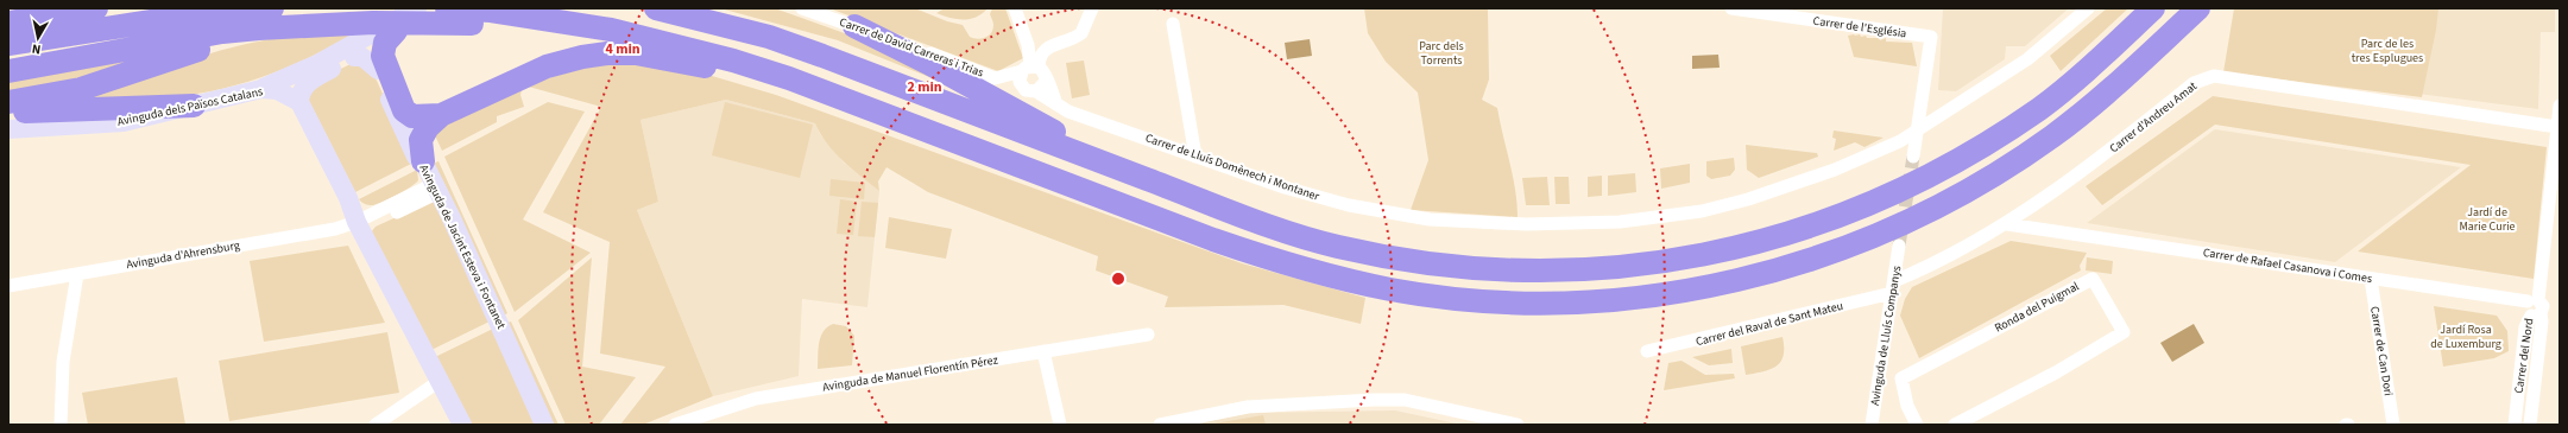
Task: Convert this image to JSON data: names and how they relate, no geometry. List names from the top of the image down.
{
  "streets": {
    "street": [
      "Carrer de l'Església",
      "Carrer de David Carreras i Trias",
      "Avinguda dels Països Catalans",
      "Carrer d'Andreu Amat",
      "Carrer de Lluís Domènech i Montaner",
      "Avinguda de Jacint Esteva i Fontanet",
      "Avinguda d'Ahrensburg",
      "Carrer de Rafael Casanova i Comes",
      "Ronda del Puigmal",
      "Carrer del Raval de Sant Mateu",
      "Avinguda de Lluís Companys",
      "Carrer de Can Dori",
      "Carrer del Nord",
      "Avinguda de Manuel Florentín Pérez"
    ]
  },
  "crossings": [
    ["Carrer de l'Església", "Carrer de Lluís Domènech i Montaner"],
    ["Carrer de David Carreras i Trias", "Carrer de Lluís Domènech i Montaner"],
    ["Carrer d'Andreu Amat", "Carrer de Rafael Casanova i Comes"],
    ["Carrer d'Andreu Amat", "Carrer del Raval de Sant Mateu"],
    ["Carrer d'Andreu Amat", "Avinguda de Lluís Companys"],
    ["Carrer d'Andreu Amat", "Carrer del Nord"],
    ["Avinguda de Jacint Esteva i Fontanet", "Avinguda d'Ahrensburg"],
    ["Carrer de Rafael Casanova i Comes", "Carrer de Can Dori"],
    ["Carrer de Rafael Casanova i Comes", "Carrer del Nord"],
    ["Carrer del Raval de Sant Mateu", "Avinguda de Lluís Companys"]
  ],
  "parks": [
    "Parc de les tres Esplugues",
    "Parc dels Torrents",
    "Jardí de Marie Curie",
    "Jardí Rosa de Luxemburg"
  ],
  "north": "bottom",
  "rings": ["4 min", "2 min"]
}
